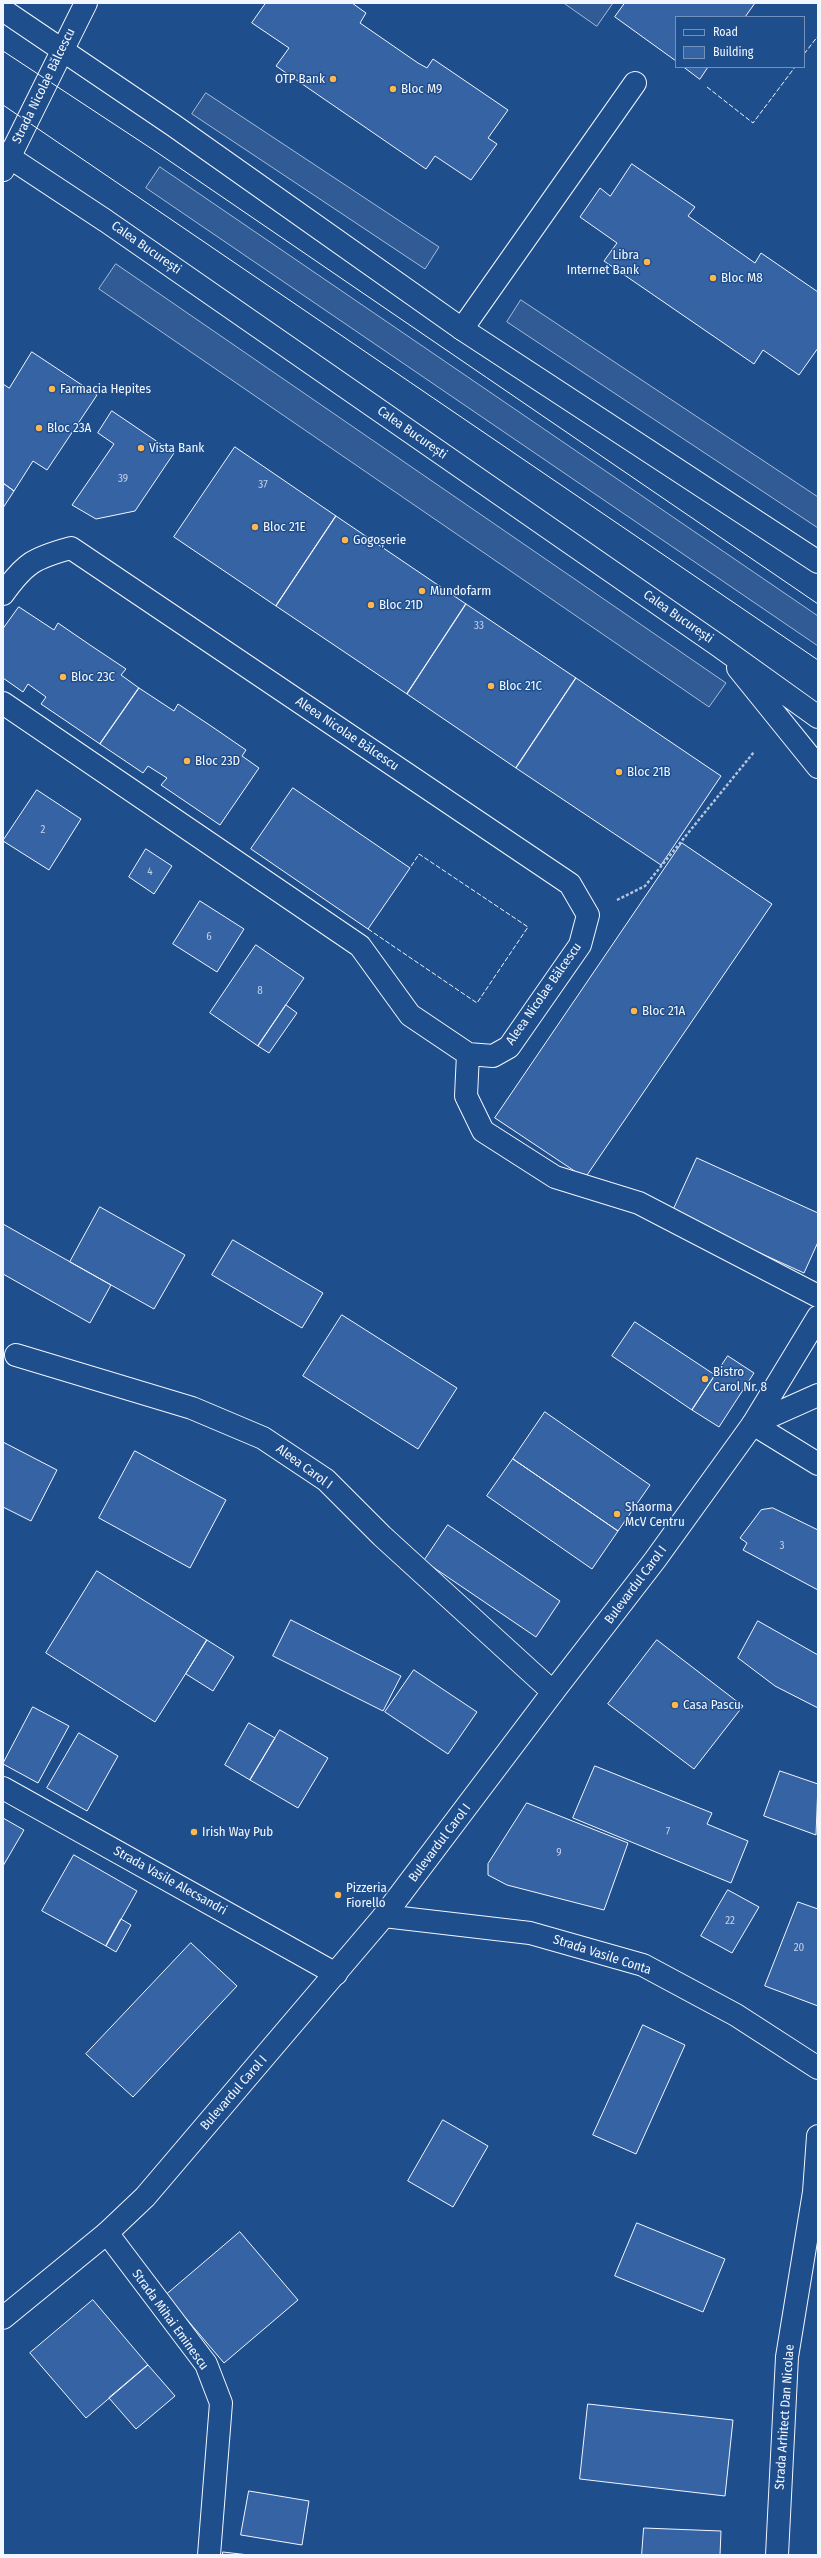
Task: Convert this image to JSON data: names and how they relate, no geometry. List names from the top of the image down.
{
  "streets": {
    "main road": [
      "Strada Nicolae Bălcescu",
      "Calea București",
      "Aleea Nicolae Bălcescu",
      "Aleea Carol I",
      "Bulevardul Carol I",
      "Strada Vasile Alecsandri",
      "Strada Vasile Conta",
      "Strada Mihai Eminescu",
      "Strada Arhitect Dan Nicolae"
    ]
  },
  "crossings": [
    ["Strada Nicolae Bălcescu", "Calea București"],
    ["Aleea Carol I", "Bulevardul Carol I"],
    ["Bulevardul Carol I", "Strada Vasile Alecsandri"],
    ["Bulevardul Carol I", "Strada Vasile Conta"],
    ["Bulevardul Carol I", "Strada Mihai Eminescu"]
  ],
  "places": [
    "OTP Bank",
    "Bloc M9",
    "Libra Internet Bank",
    "Bloc M8",
    "Farmacia Hepites",
    "Bloc 23A",
    "Vista Bank",
    "Bloc 21E",
    "Gogoșerie",
    "Mundofarm",
    "Bloc 21D",
    "Bloc 23C",
    "Bloc 21C",
    "Bloc 23D",
    "Bloc 21B",
    "Bloc 21A",
    "Bistro Carol Nr. 8",
    "Shaorma McV Centru",
    "Casa Pascu",
    "Irish Way Pub",
    "Pizzeria Fiorello"
  ],
  "house_numbers": [
    "39",
    "37",
    "33",
    "2",
    "4",
    "6",
    "8",
    "3",
    "7",
    "9",
    "22",
    "20"
  ],
  "legend": ["Road", "Building"]
}
